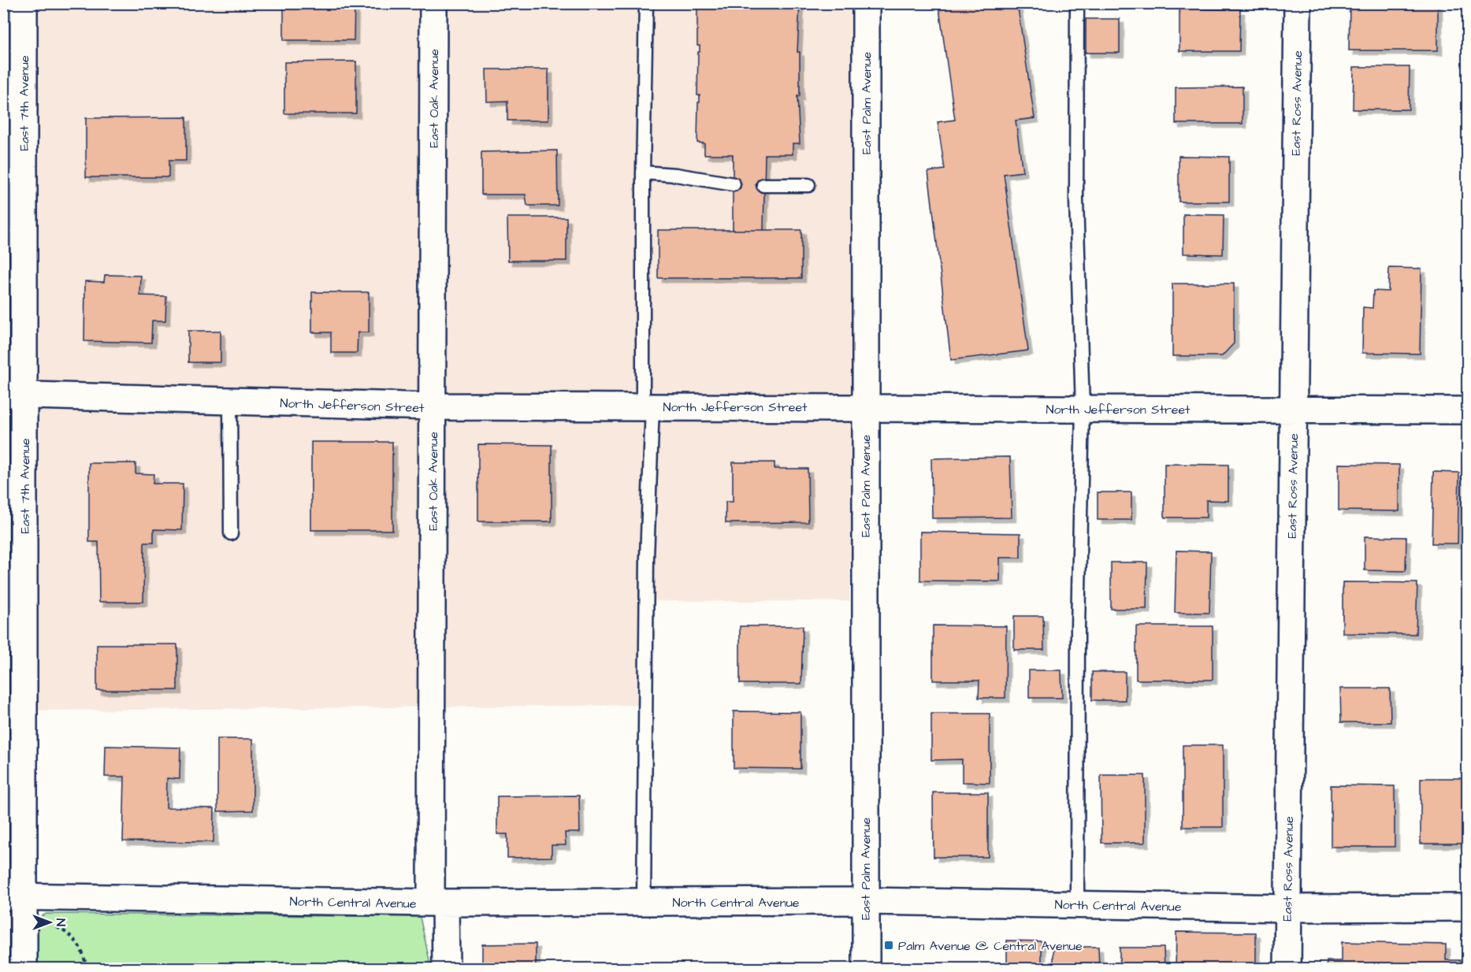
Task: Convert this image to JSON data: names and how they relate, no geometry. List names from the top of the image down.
{
  "streets": {
    "street": [
      "East Oak Avenue",
      "East 7th Avenue",
      "East Palm Avenue",
      "East Ross Avenue",
      "North Jefferson Street",
      "North Central Avenue"
    ]
  },
  "crossings": [
    ["East Oak Avenue", "North Jefferson Street"],
    ["East Oak Avenue", "North Central Avenue"],
    ["East 7th Avenue", "North Jefferson Street"],
    ["East 7th Avenue", "North Central Avenue"],
    ["East Palm Avenue", "North Jefferson Street"],
    ["East Palm Avenue", "North Central Avenue"],
    ["East Ross Avenue", "North Jefferson Street"],
    ["East Ross Avenue", "North Central Avenue"]
  ],
  "places": {
    "transit": ["Palm Avenue @ Central Avenue"]
  },
  "north": "right"
}
